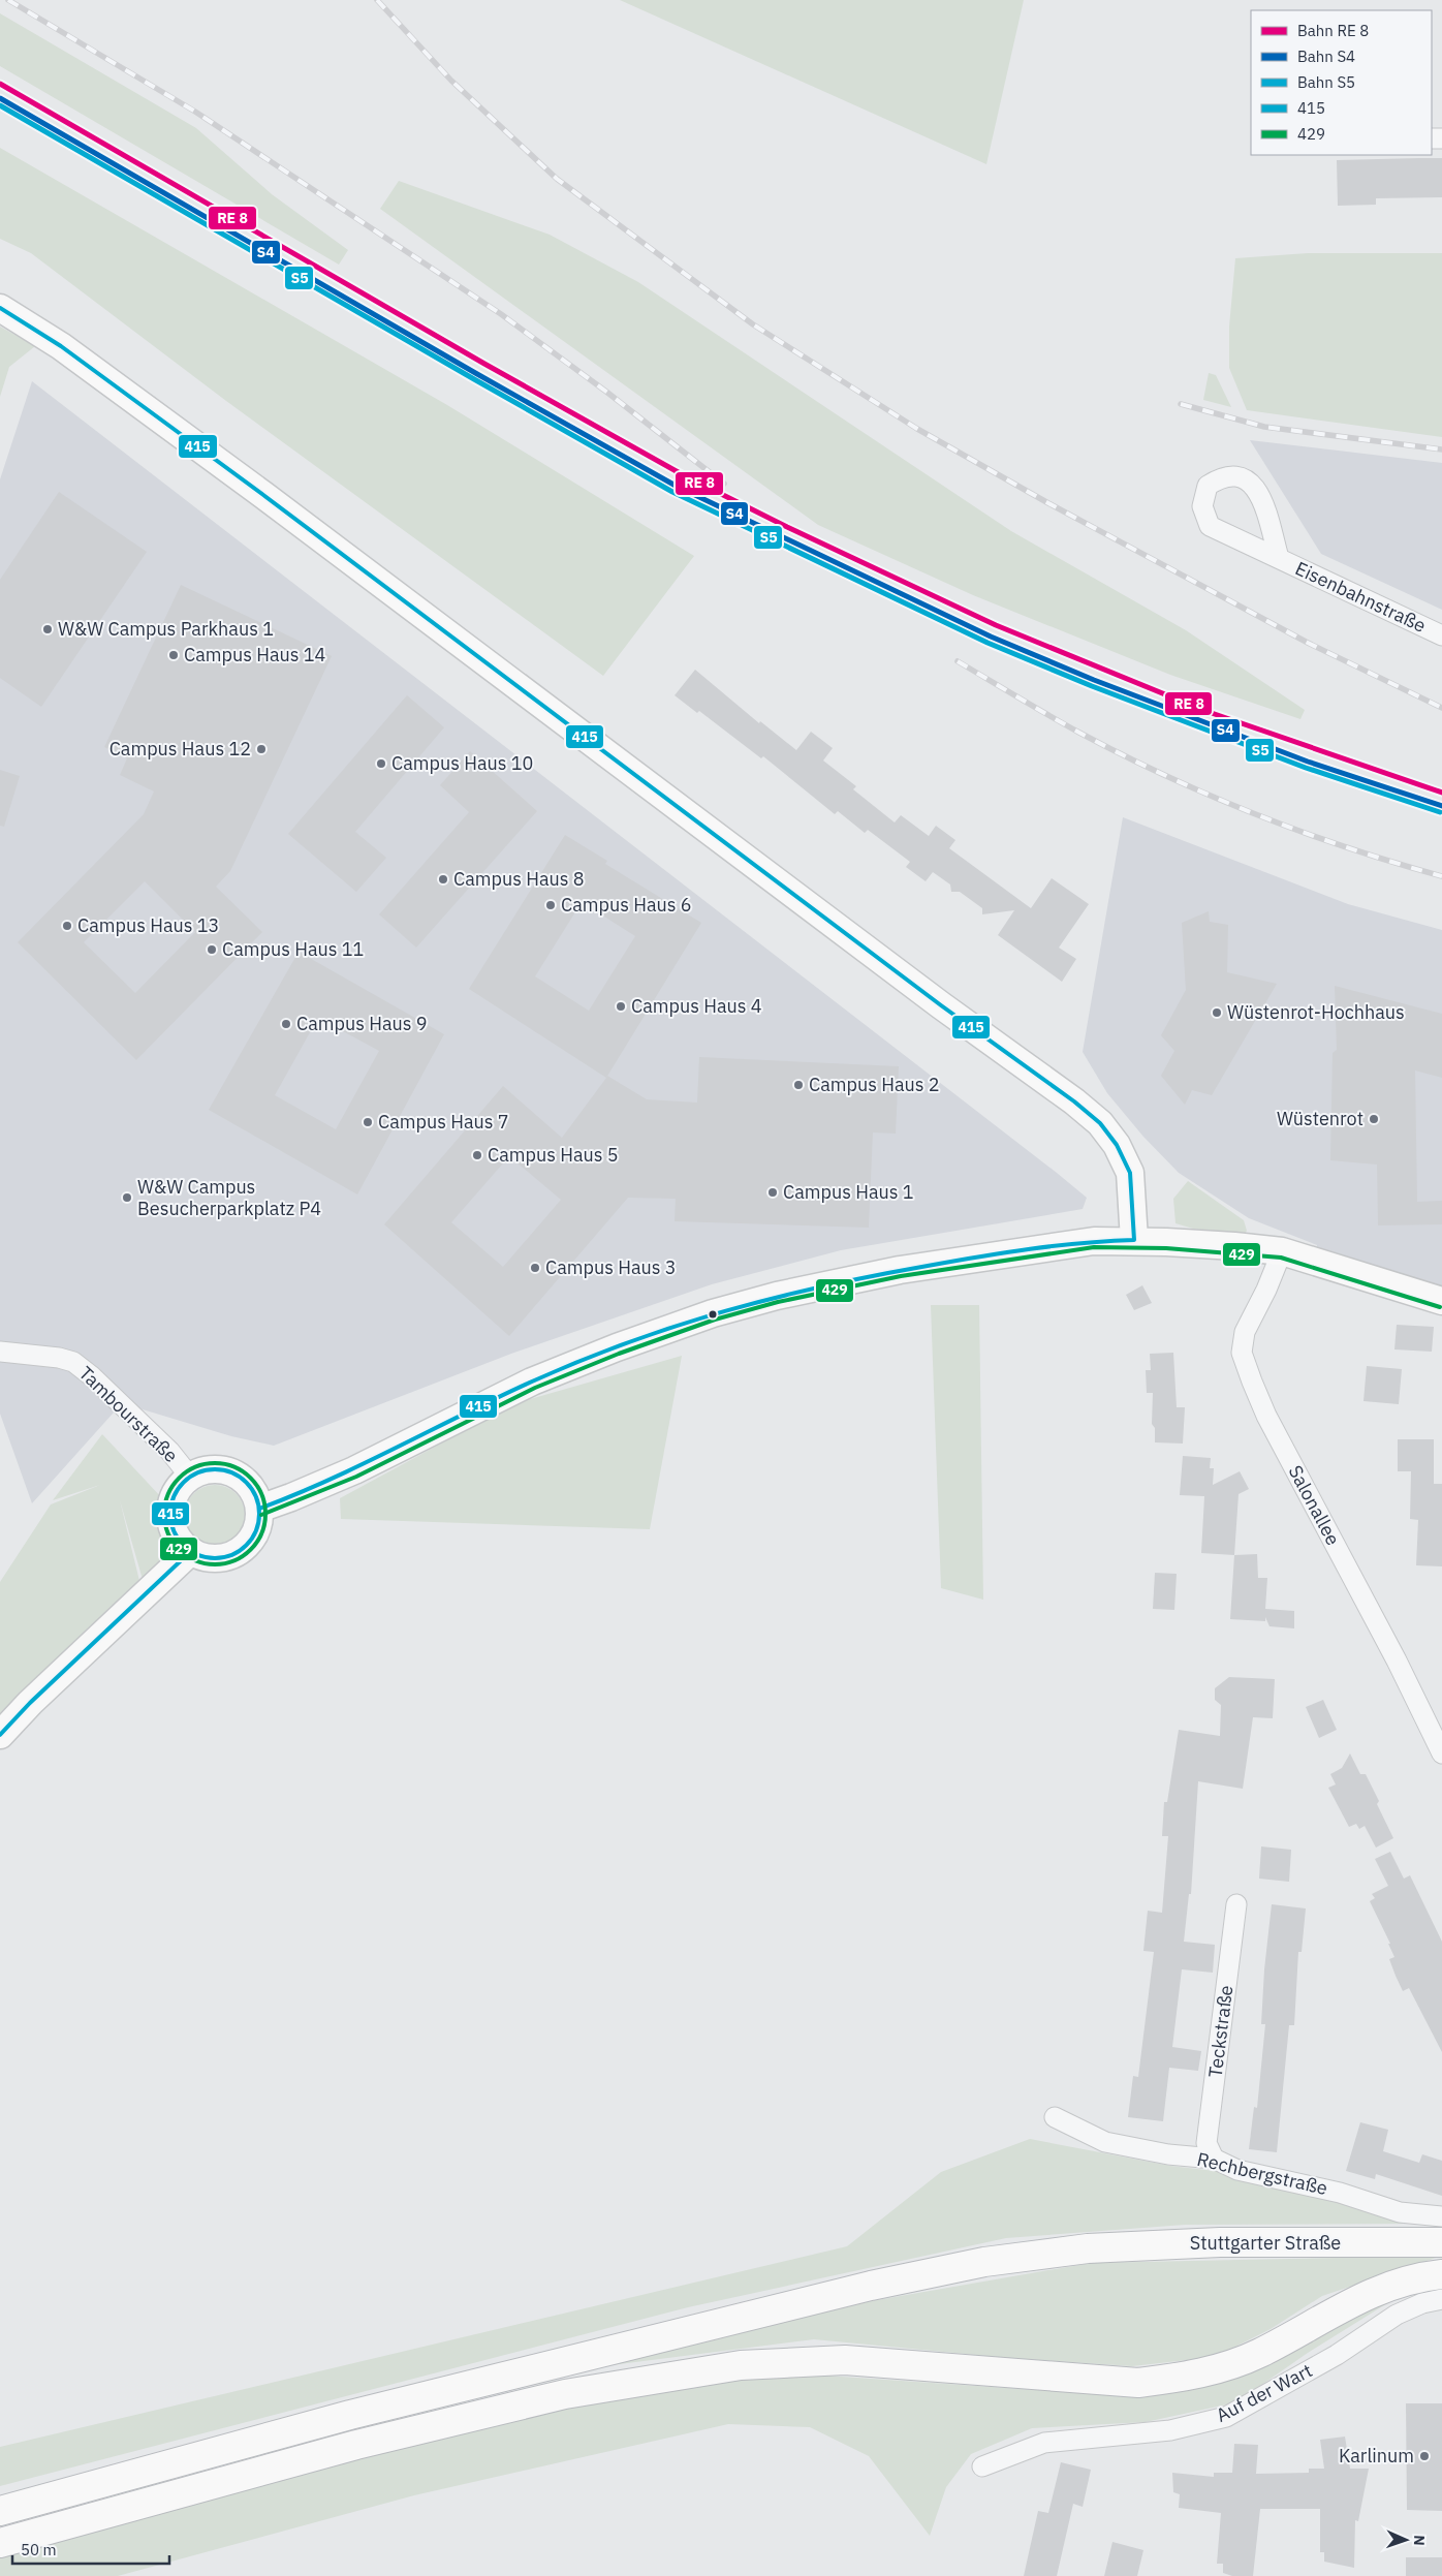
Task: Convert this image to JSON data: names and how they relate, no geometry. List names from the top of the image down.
{
  "streets": {
    "highway": ["Stuttgarter Straße"],
    "street": [
      "Eisenbahnstraße",
      "Tambourstraße",
      "Salonallee",
      "Teckstraße",
      "Rechbergstraße",
      "Auf der Wart"
    ]
  },
  "crossings": [
    ["Teckstraße", "Rechbergstraße"]
  ],
  "places": [
    "W&W Campus Parkhaus 1",
    "Campus Haus 14",
    "Campus Haus 12",
    "Campus Haus 10",
    "Campus Haus 8",
    "Campus Haus 6",
    "Campus Haus 13",
    "Campus Haus 11",
    "Campus Haus 4",
    "Wüstenrot-Hochhaus",
    "Campus Haus 9",
    "Campus Haus 2",
    "Wüstenrot",
    "Campus Haus 7",
    "Campus Haus 5",
    "Campus Haus 1",
    "W&W Campus Besucherparkplatz P4",
    "Campus Haus 3",
    "Karlinum"
  ],
  "lines": [
    "rail line S4",
    "rail line S5",
    "transit line 415",
    "transit line 429"
  ],
  "legend": [
    "Bahn RE 8",
    "Bahn S4",
    "Bahn S5",
    "415",
    "429"
  ],
  "scale_bar": "50 m",
  "north": "right"
}
